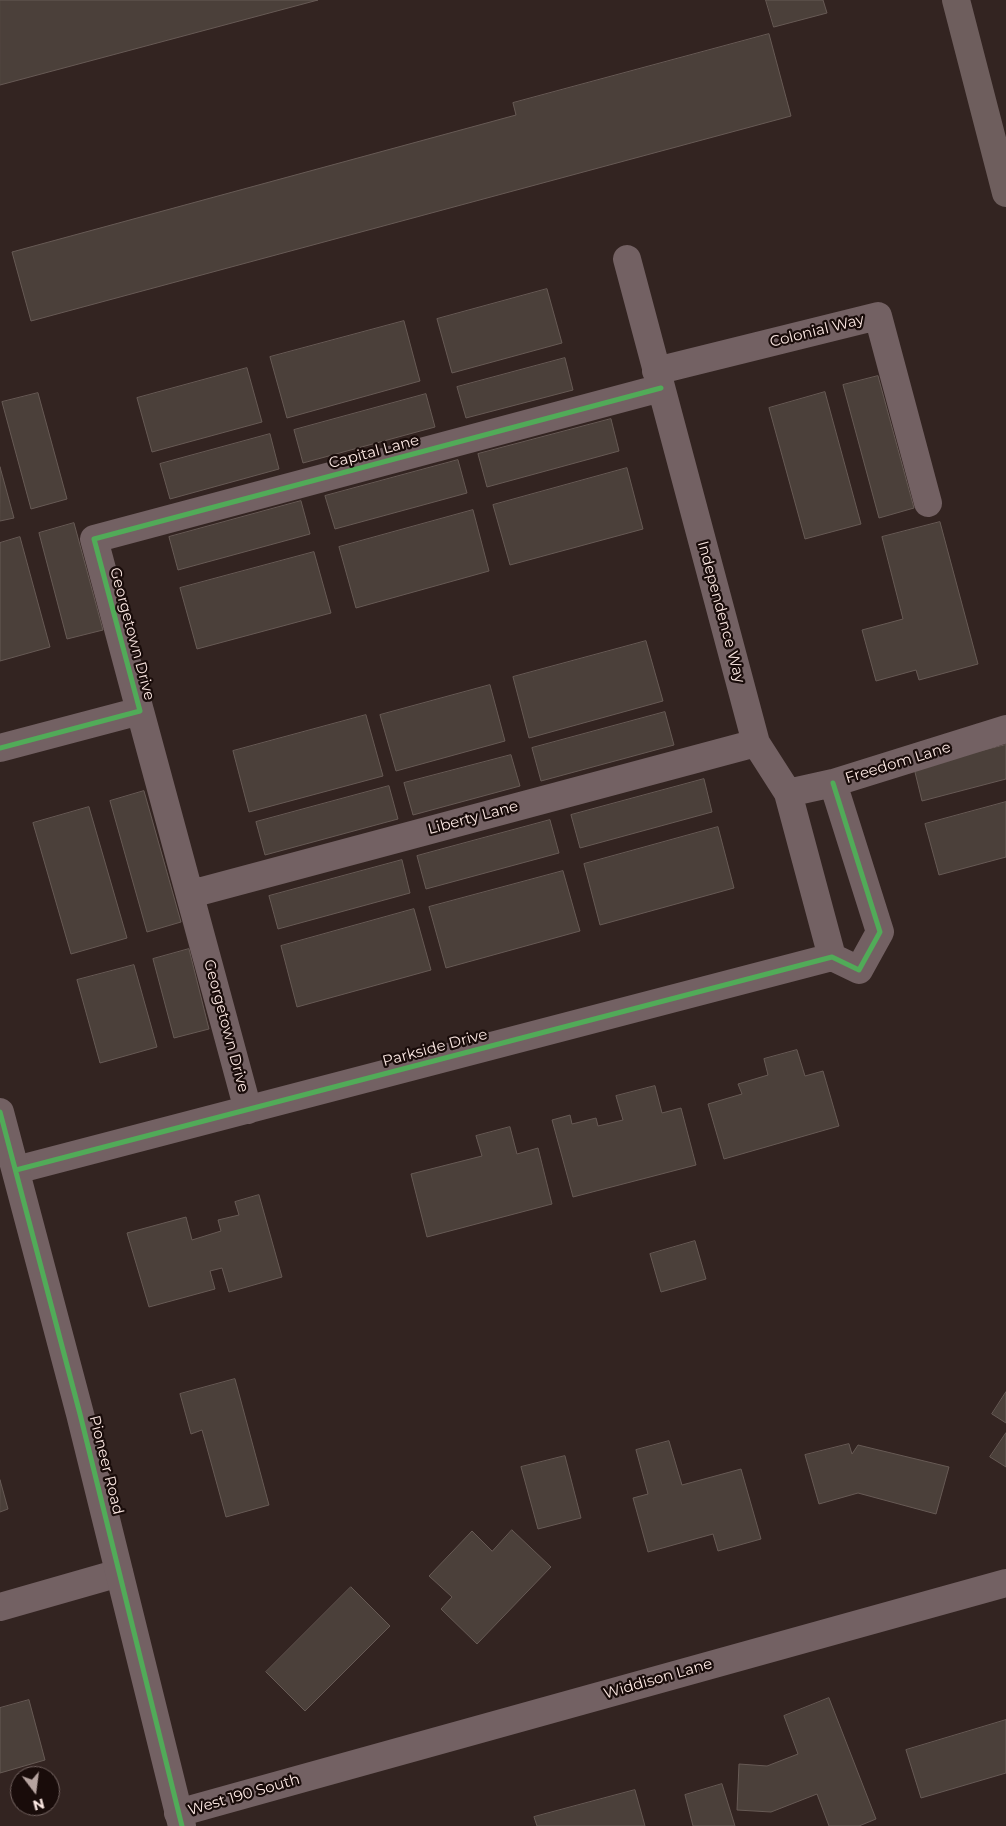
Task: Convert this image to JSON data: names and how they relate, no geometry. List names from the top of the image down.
{
  "streets": {
    "street": [
      "Colonial Way",
      "Capital Lane",
      "Independence Way",
      "Georgetown Drive",
      "Freedom Lane",
      "Liberty Lane",
      "Parkside Drive",
      "Pioneer Road",
      "Widdison Lane",
      "West 190 South"
    ]
  },
  "crossings": [
    ["Colonial Way", "Capital Lane"],
    ["Colonial Way", "Independence Way"],
    ["Capital Lane", "Independence Way"],
    ["Capital Lane", "Georgetown Drive"],
    ["Independence Way", "Freedom Lane"],
    ["Independence Way", "Liberty Lane"],
    ["Independence Way", "Parkside Drive"],
    ["Georgetown Drive", "Liberty Lane"],
    ["Georgetown Drive", "Parkside Drive"],
    ["Parkside Drive", "Pioneer Road"],
    ["Pioneer Road", "West 190 South"],
    ["Widdison Lane", "West 190 South"]
  ],
  "north": "bottom"
}
